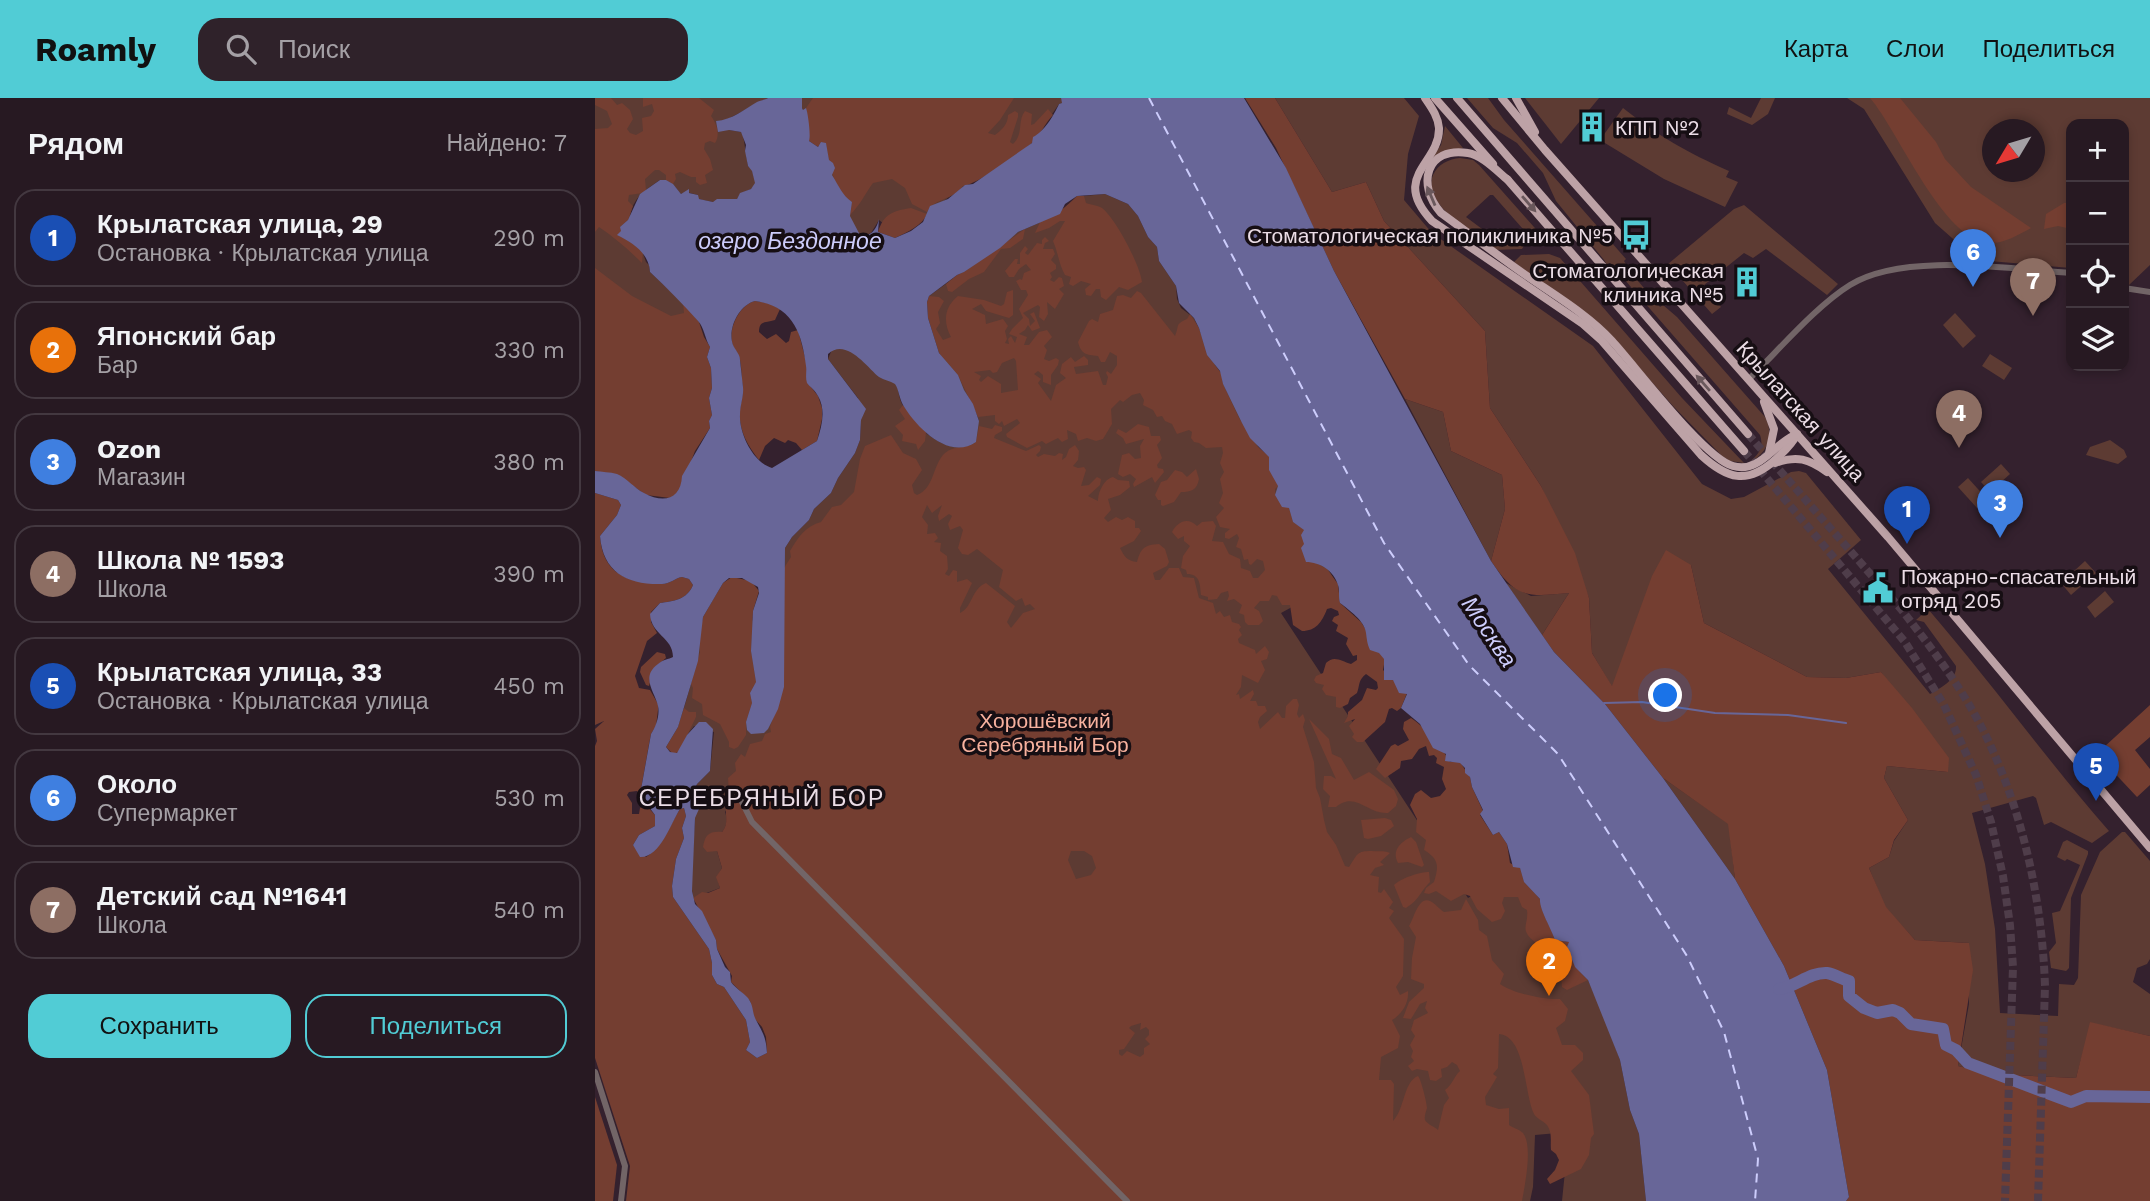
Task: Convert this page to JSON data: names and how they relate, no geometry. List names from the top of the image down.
{
  "streets": {
    "main road": ["Крылатская улица"]
  },
  "districts": ["СЕРЕБРЯНЫЙ БОР"],
  "water": ["озеро Бездонное", "Москва"],
  "parks": ["Хорошёвский Серебряный Бор"],
  "places": {
    "building": ["КПП №2", "Стоматологическая клиника №5"],
    "bus stop": ["Стоматологическая поликлиника №5"],
    "public building": ["Пожарно-спасательный отряд 205"]
  },
  "north": "bottom left",
  "page": {
    "header": "Roamly",
    "search": "Поиск",
    "nav": ["Карта", "Слои", "Поделиться"],
    "heading": ["Рядом", "Найдено: 7"],
    "map_buttons": ["+", "−"],
    "list": [
      {
        "mark": "1",
        "name": "Крылатская улица, 29",
        "note": "Остановка · Крылатская улица",
        "value": "290 m"
      },
      {
        "mark": "2",
        "name": "Японский бар",
        "note": "Бар",
        "value": "330 m"
      },
      {
        "mark": "3",
        "name": "Ozon",
        "note": "Магазин",
        "value": "380 m"
      },
      {
        "mark": "4",
        "name": "Школа № 1593",
        "note": "Школа",
        "value": "390 m"
      },
      {
        "mark": "5",
        "name": "Крылатская улица, 33",
        "note": "Остановка · Крылатская улица",
        "value": "450 m"
      },
      {
        "mark": "6",
        "name": "Около",
        "note": "Супермаркет",
        "value": "530 m"
      },
      {
        "mark": "7",
        "name": "Детский сад №1641",
        "note": "Школа",
        "value": "540 m"
      }
    ],
    "pins": [
      "6",
      "7",
      "4",
      "3",
      "1",
      "5",
      "2"
    ],
    "buttons": ["Сохранить", "Поделиться"]
  }
}
